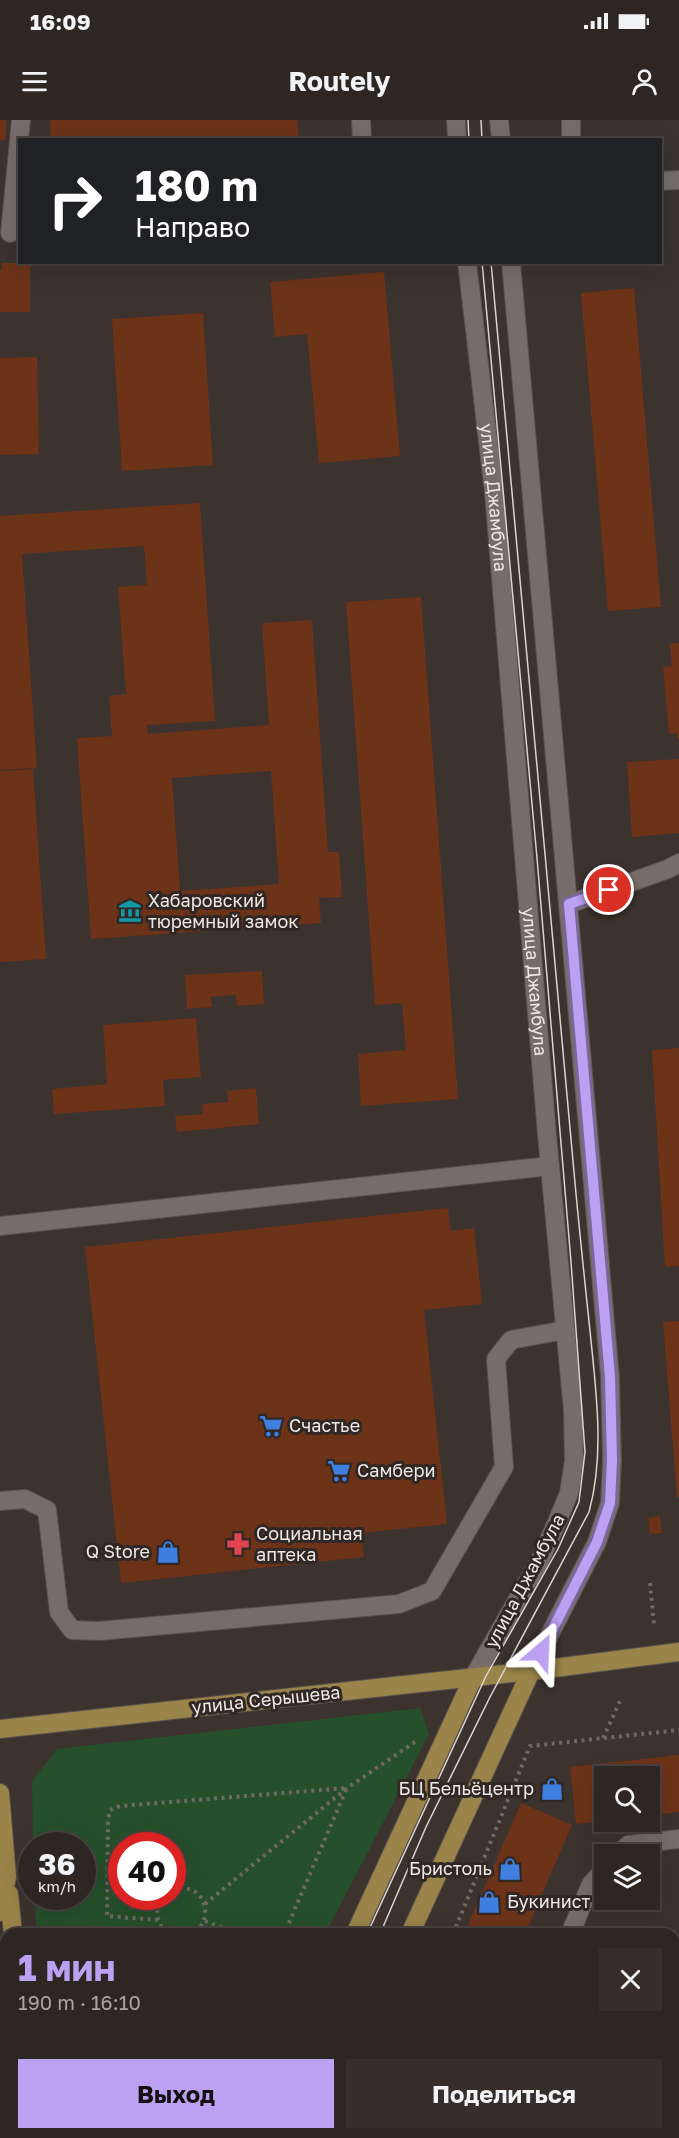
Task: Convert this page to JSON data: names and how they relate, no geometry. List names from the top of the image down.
{
  "streets": {
    "main road": ["улица Серышева"],
    "street": ["улица Джамбула"]
  },
  "crossings": [
    ["улица Джамбула", "улица Серышева"]
  ],
  "places": {
    "museum": ["Хабаровский тюремный замок"],
    "supermarket": ["Счастье", "Самбери"],
    "pharmacy": ["Социальная аптека"],
    "shop": [
      "Q Store",
      "БЦ Бельёцентр",
      "Бристоль",
      "Букинист"
    ]
  },
  "page": {
    "status": "16:09",
    "header": "Routely",
    "turn": ["180 m", "Направо"],
    "speed": "36 km/h",
    "limit": "40",
    "heading": ["1 мин", "190 m · 16:10"],
    "buttons": ["Выход", "Поделиться"]
  }
}
